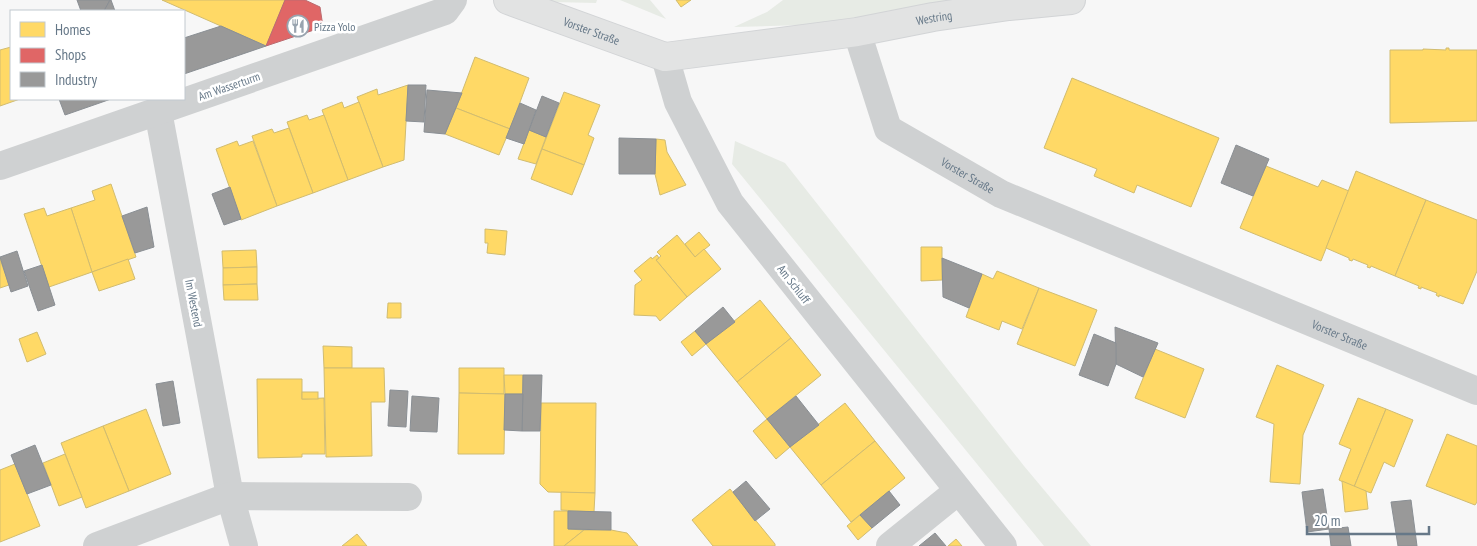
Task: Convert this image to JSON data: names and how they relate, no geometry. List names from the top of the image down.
{
  "streets": {
    "street": [
      "Westring",
      "Vorster Straße",
      "Am Wasserturm",
      "Am Schluff",
      "Im Westend"
    ]
  },
  "crossings": [
    ["Westring", "Vorster Straße"],
    ["Vorster Straße", "Am Schluff"],
    ["Am Wasserturm", "Im Westend"]
  ],
  "places": {
    "restaurant": ["Pizza Yolo"]
  },
  "legend": ["Homes", "Shops", "Industry"],
  "scale_bar": "20 m"
}
